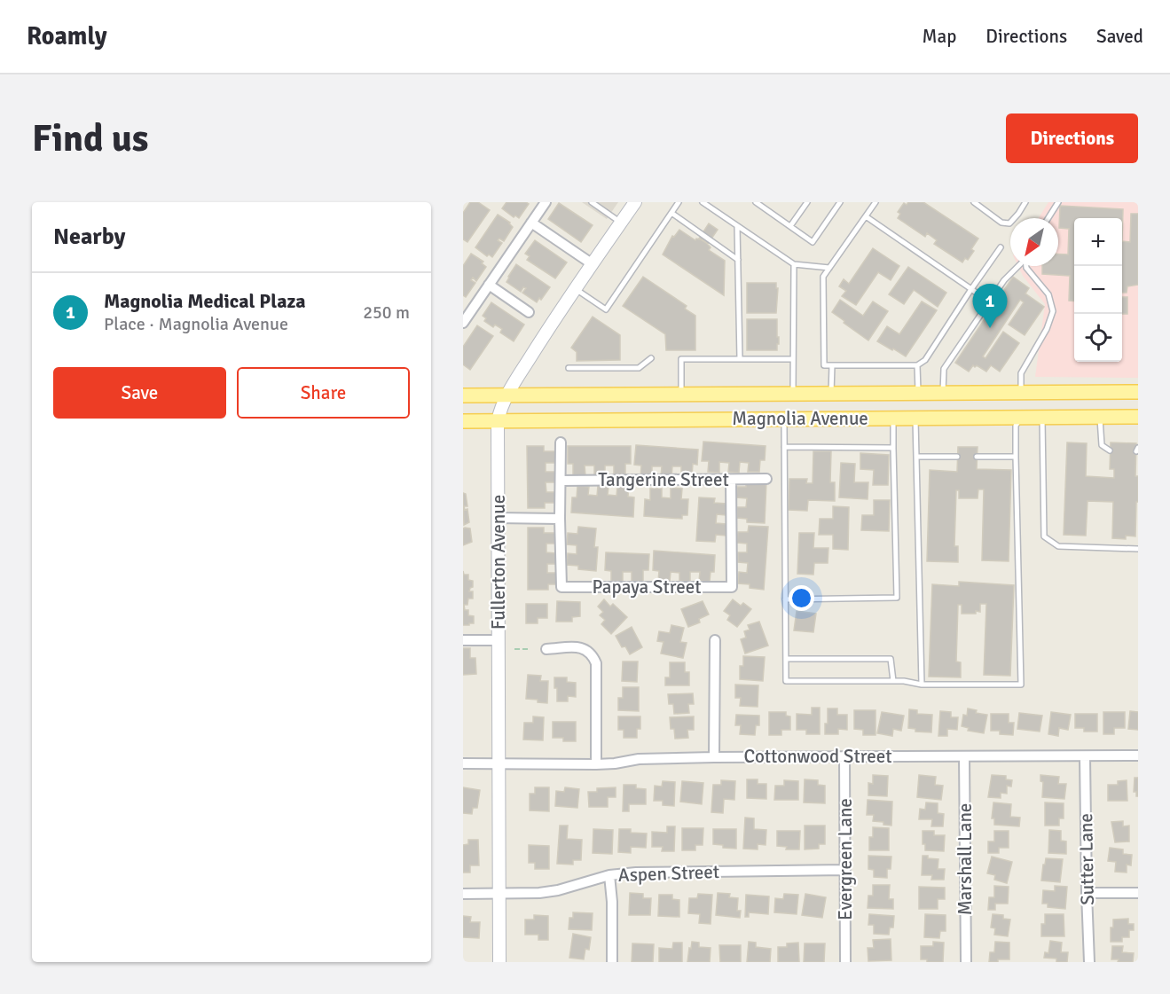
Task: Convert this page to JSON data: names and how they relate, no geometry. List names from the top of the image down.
{
  "streets": {
    "main road": ["Magnolia Avenue", "Fullerton Avenue"],
    "street": [
      "Tangerine Street",
      "Papaya Street",
      "Cottonwood Street",
      "Evergreen Lane",
      "Marshall Lane",
      "Sutter Lane",
      "Aspen Street"
    ]
  },
  "crossings": [
    ["Magnolia Avenue", "Fullerton Avenue"],
    ["Tangerine Street", "Papaya Street"],
    ["Fullerton Avenue", "Cottonwood Street"],
    ["Fullerton Avenue", "Aspen Street"],
    ["Cottonwood Street", "Evergreen Lane"],
    ["Cottonwood Street", "Marshall Lane"],
    ["Cottonwood Street", "Sutter Lane"],
    ["Evergreen Lane", "Aspen Street"]
  ],
  "north": "bottom left",
  "page": {
    "header": "Roamly",
    "nav": ["Map", "Directions", "Saved"],
    "buttons": [
      "Directions",
      ["Save", "Share"]
    ],
    "title": "Find us",
    "heading": "Nearby",
    "map_buttons": ["+", "−"],
    "list": [
      {
        "mark": "1",
        "name": "Magnolia Medical Plaza",
        "note": "Place · Magnolia Avenue",
        "value": "250 m"
      }
    ],
    "pins": "1"
  }
}
